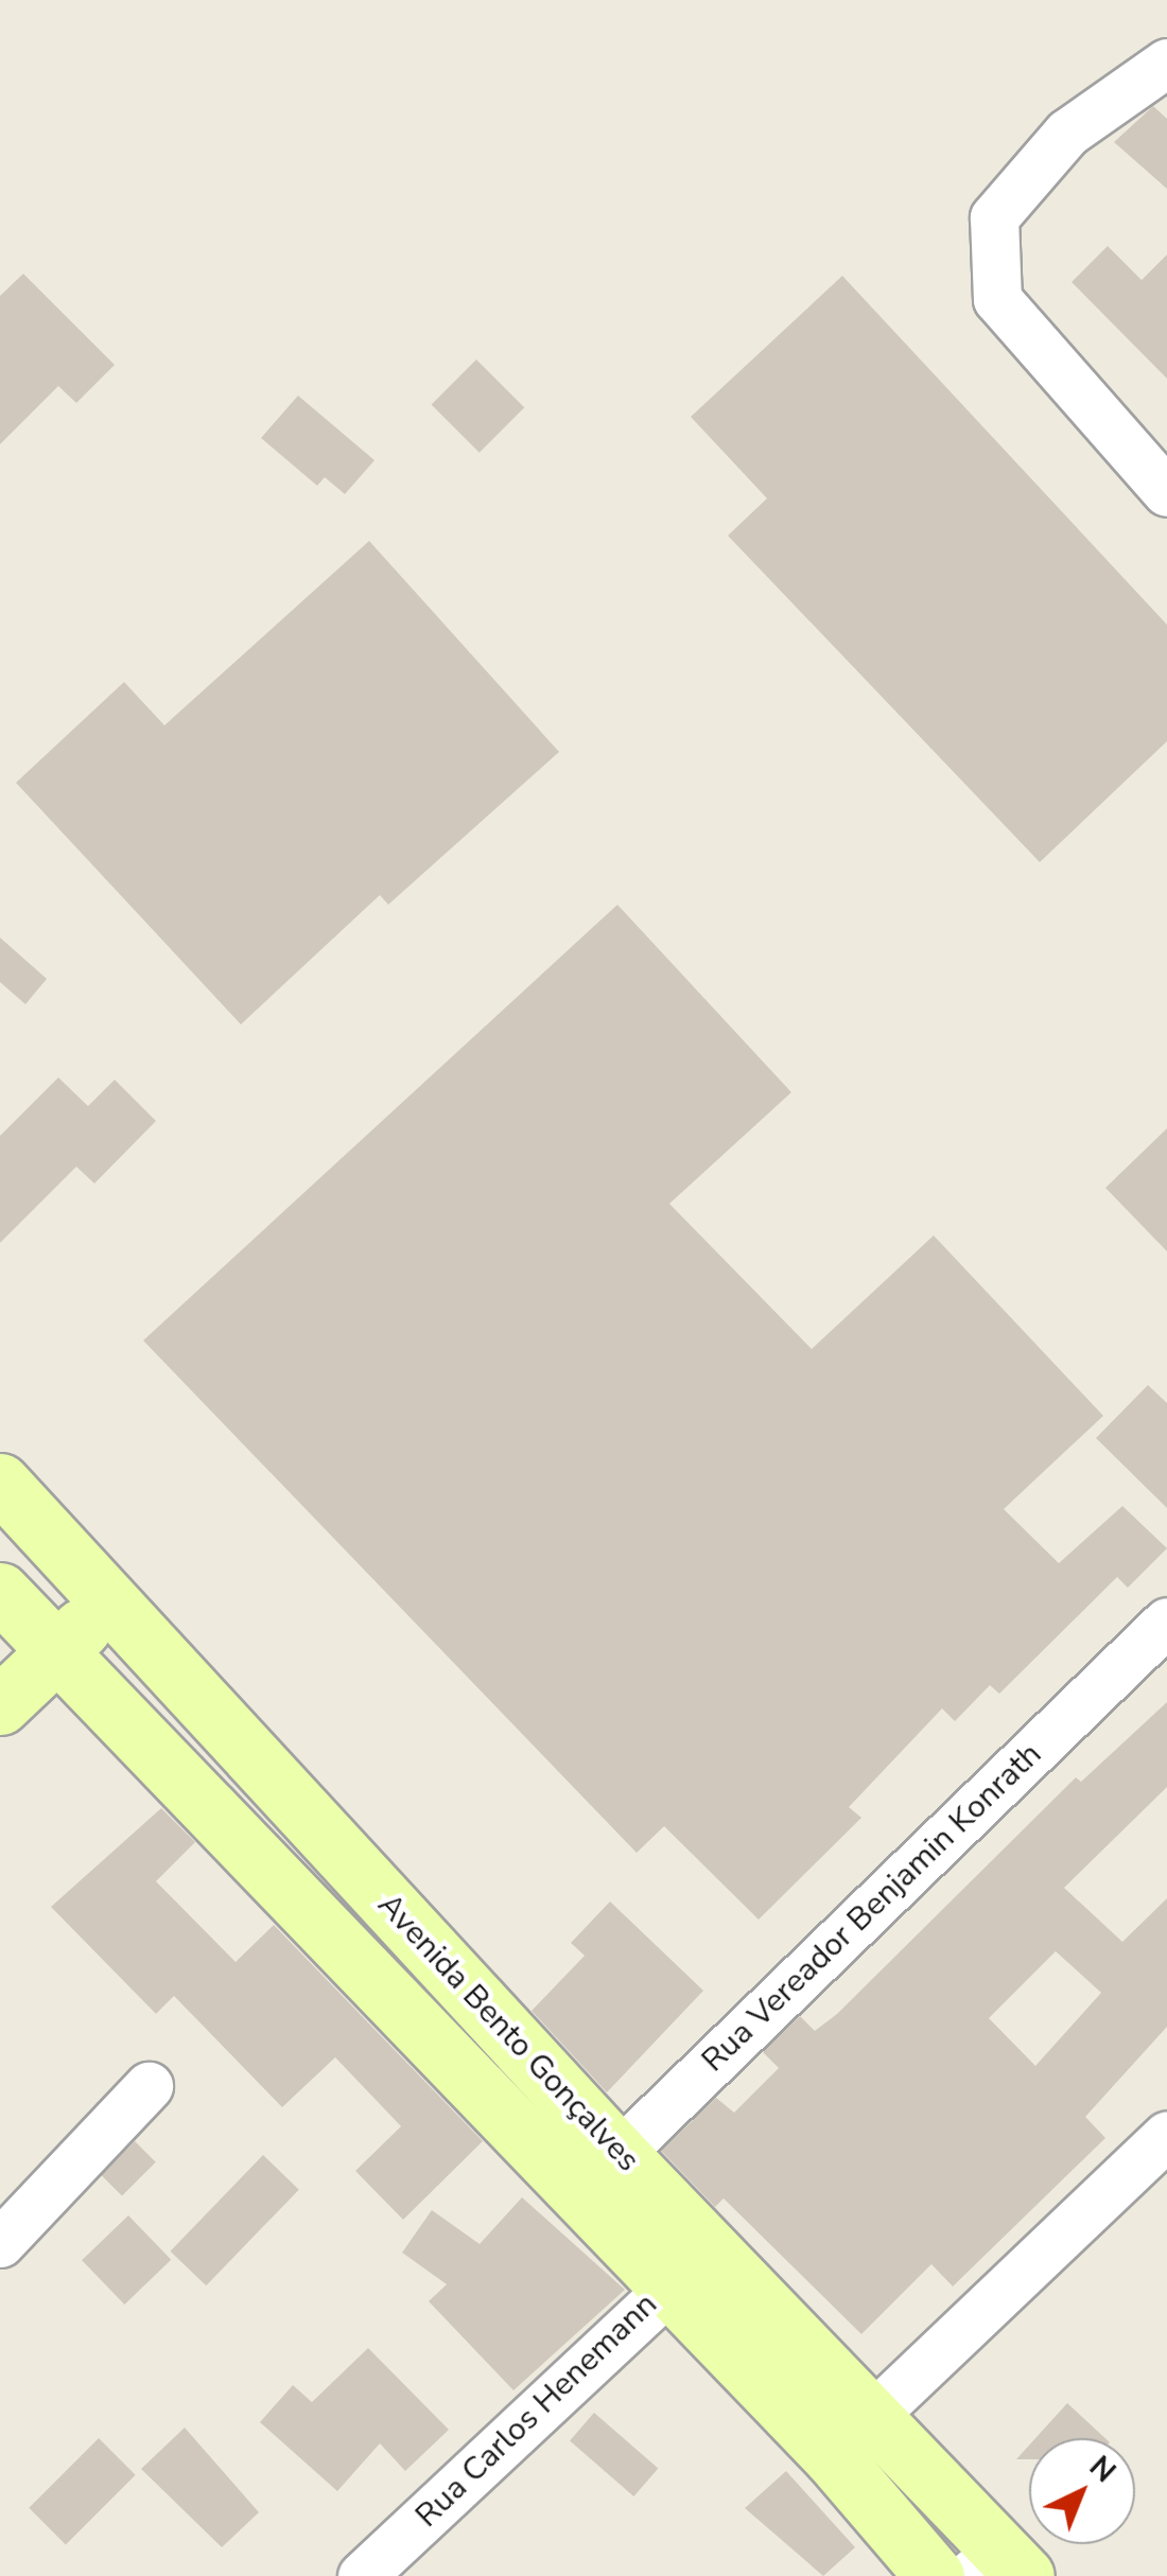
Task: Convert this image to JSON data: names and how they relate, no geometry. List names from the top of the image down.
{
  "streets": {
    "main road": ["Avenida Bento Gonçalves"],
    "street": ["Rua Vereador Benjamin Konrath", "Rua Carlos Henemann"]
  },
  "crossings": [
    ["Rua Vereador Benjamin Konrath", "Avenida Bento Gonçalves"],
    ["Avenida Bento Gonçalves", "Rua Carlos Henemann"]
  ],
  "north": "top right"
}
